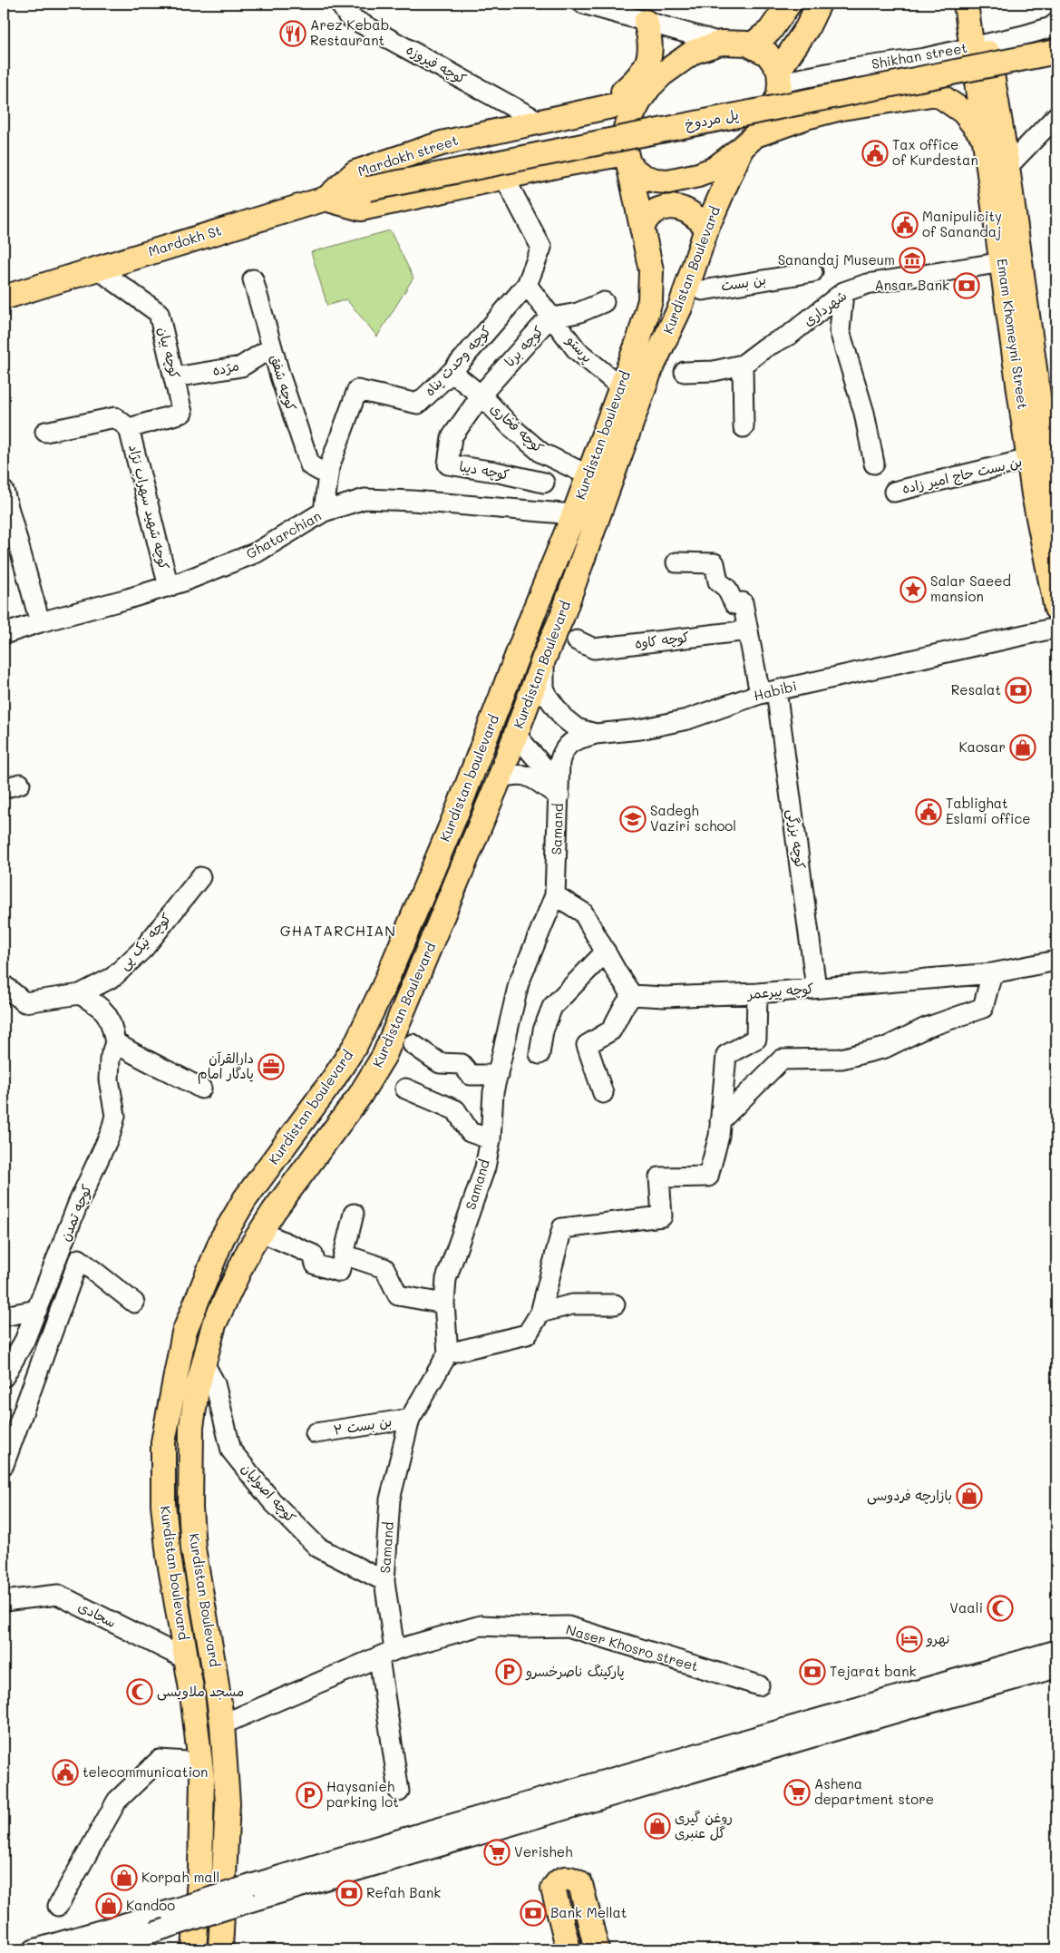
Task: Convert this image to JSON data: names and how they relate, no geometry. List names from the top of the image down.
{
  "streets": {
    "main road": [
      "پل مردوخ",
      "Mardokh street",
      "Mardokh St",
      "Kurdistan Boulevard",
      "Emam Khomeyni Street",
      "Kurdistan boulevard"
    ],
    "street": [
      "Shikhan street",
      "کوچه فیروزه",
      "بن بست",
      "شهرداری",
      "کوچه برنا",
      "پرستو",
      "کوچه بیان",
      "کوچه وحدت پناه",
      "مژده",
      "کوچه شفق",
      "کوچه فخاری",
      "کوچه دیبا",
      "بن بست حاج امیر زاده",
      "کوچه شهید سهراب نژاد",
      "Ghatarchian",
      "کوچه کاوه",
      "Habibi",
      "Samand",
      "کوچه بزرگی",
      "کوچه نیک پی",
      "کوچه پیرعمر",
      "کوچه تمدن",
      "بن بست ۲",
      "کوچه اصولیان",
      "سجادی",
      "Naser Khosro street"
    ]
  },
  "crossings": [
    ["Shikhan street", "Mardokh street"],
    ["Shikhan street", "Kurdistan Boulevard"],
    ["Shikhan street", "Emam Khomeyni Street"],
    ["Shikhan street", "Kurdistan boulevard"],
    ["کوچه فیروزه", "Mardokh street"],
    ["پل مردوخ", "Mardokh St"],
    ["Mardokh street", "Mardokh St"],
    ["Mardokh street", "Kurdistan Boulevard"],
    ["Mardokh street", "Kurdistan boulevard"],
    ["Mardokh St", "کوچه بیان"],
    ["Kurdistan Boulevard", "Kurdistan boulevard"],
    ["Kurdistan Boulevard", "Habibi"],
    ["Kurdistan Boulevard", "کوچه اصولیان"],
    ["Kurdistan Boulevard", "Naser Khosro street"],
    ["شهرداری", "Emam Khomeyni Street"],
    ["Emam Khomeyni Street", "بن بست حاج امیر زاده"],
    ["کوچه برنا", "پرستو"],
    ["کوچه برنا", "کوچه فخاری"],
    ["کوچه برنا", "کوچه دیبا"],
    ["پرستو", "کوچه وحدت پناه"],
    ["پرستو", "Kurdistan boulevard"],
    ["کوچه بیان", "مژده"],
    ["کوچه بیان", "کوچه شهید سهراب نژاد"],
    ["کوچه وحدت پناه", "کوچه شفق"],
    ["کوچه وحدت پناه", "کوچه فخاری"],
    ["کوچه وحدت پناه", "Ghatarchian"],
    ["مژده", "کوچه شفق"],
    ["کوچه فخاری", "Kurdistan boulevard"],
    ["کوچه فخاری", "کوچه دیبا"],
    ["Kurdistan boulevard", "Ghatarchian"],
    ["Kurdistan boulevard", "سجادی"],
    ["کوچه شهید سهراب نژاد", "Ghatarchian"],
    ["کوچه کاوه", "کوچه بزرگی"],
    ["Habibi", "Samand"],
    ["Habibi", "کوچه بزرگی"],
    ["Samand", "بن بست ۲"],
    ["Samand", "کوچه اصولیان"],
    ["Samand", "Naser Khosro street"],
    ["کوچه بزرگی", "کوچه پیرعمر"]
  ],
  "districts": ["GHATARCHIAN"],
  "places": {
    "restaurant": ["Arez Kebab Restaurant"],
    "public building": [
      "Tax office of Kurdestan",
      "Manipulicity of Sanandaj",
      "Tablighat Eslami office",
      "telecommunication"
    ],
    "museum": ["Sanandaj Museum"],
    "bank": [
      "Ansar Bank",
      "Resalat",
      "Tejarat bank",
      "Refah Bank",
      "Bank Mellat"
    ],
    "place": ["Salar Saeed mansion"],
    "shop": [
      "Kaosar",
      "بازارچه فردوسی",
      "روغن گیری گل عنبری",
      "Korpah mall",
      "Kandoo"
    ],
    "school or university": ["Sadegh Vaziri school"],
    "office": ["دارالقرآن یادگار امام"],
    "mosque": ["Vaali", "مسجد ملاویسی"],
    "hotel": ["نهرو"],
    "parking": ["پارکینگ ناصرخسرو", "Haysanieh parking lot"],
    "supermarket": ["Ashena department store", "Verisheh"]
  }
}
